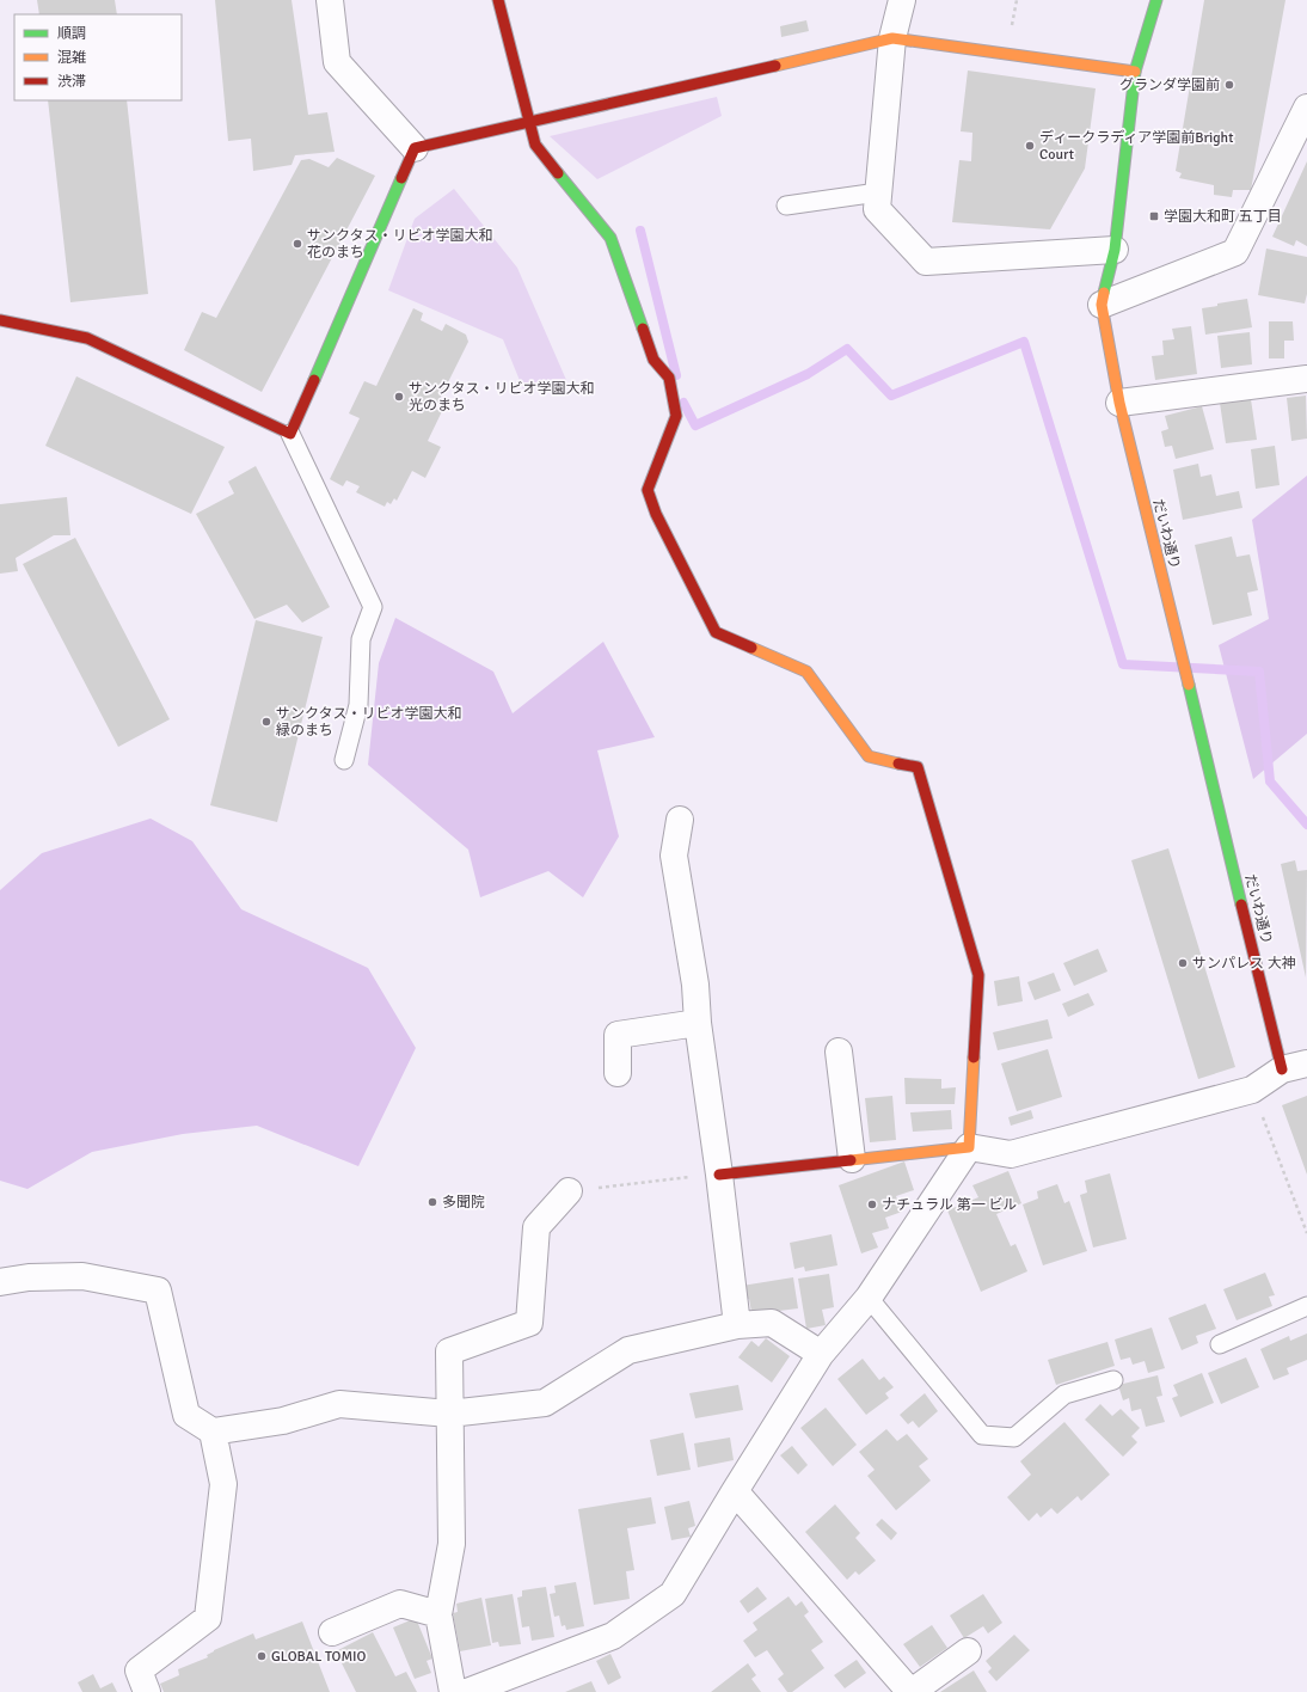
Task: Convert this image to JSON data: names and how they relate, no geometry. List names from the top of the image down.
{
  "streets": {
    "street": ["だいわ通り"]
  },
  "places": {
    "other": [
      "グランダ学園前",
      "ディークラディア学園前Bright Court",
      "サンクタス・リビオ学園大和 花のまち",
      "サンクタス・リビオ学園大和 光のまち",
      "サンクタス・リビオ学園大和 緑のまち",
      "サンパレス 大神",
      "多聞院",
      "ナチュラル 第一 ビル",
      "GLOBAL TOMIO"
    ],
    "transit": ["学園大和町 五丁目"]
  },
  "legend": ["順調", "混雑", "渋滞"]
}
